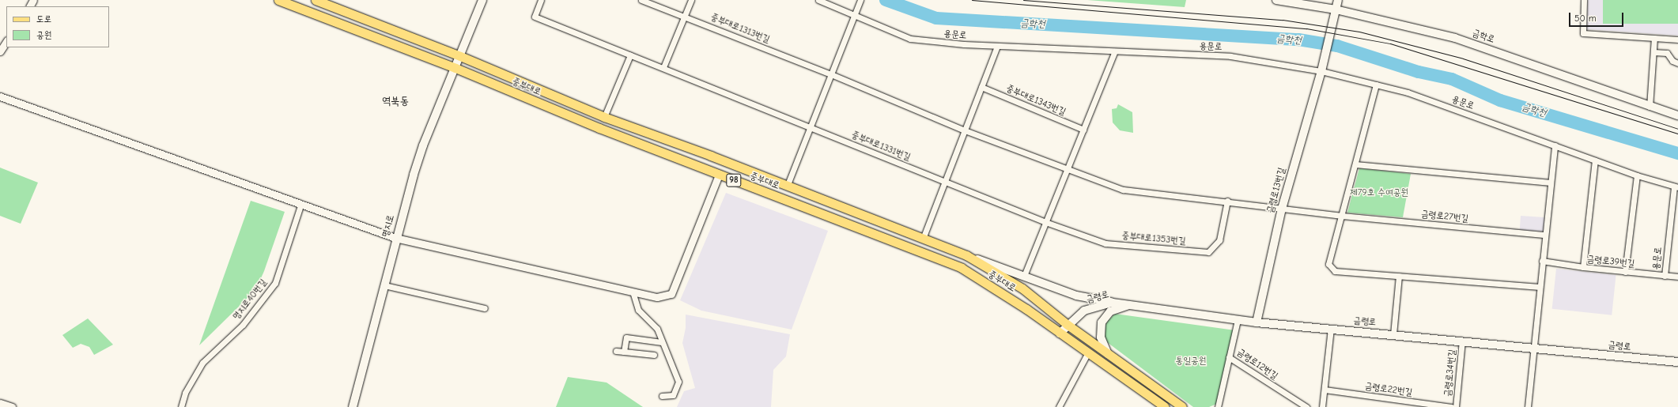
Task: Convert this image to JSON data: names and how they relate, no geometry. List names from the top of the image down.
{
  "streets": {
    "main road": [
      "금학로",
      "중부대로",
      "98",
      "금령로13번길",
      "명지로",
      "금령로"
    ],
    "street": [
      "중부대로1313번길",
      "용문로",
      "중부대로1343번길",
      "중부대로1331번길",
      "금령로27번길",
      "중부대로1353번길",
      "금령로39번길",
      "명지로40번길",
      "금령로12번길",
      "금령로34번길",
      "금령로22번길"
    ]
  },
  "crossings": [
    ["용문로", "금령로13번길"],
    ["용문로", "금령로39번길"],
    ["금학로", "금령로13번길"],
    ["중부대로", "명지로"],
    ["중부대로", "금령로"],
    ["금령로13번길", "금령로27번길"],
    ["금령로13번길", "금령로"],
    ["금령로", "금령로12번길"],
    ["금령로", "금령로34번길"]
  ],
  "districts": ["역북동"],
  "water": ["금학천"],
  "parks": ["제79호 수여공원", "통일공원"],
  "legend": ["도로", "공원"],
  "scale_bar": "50 m"
}
